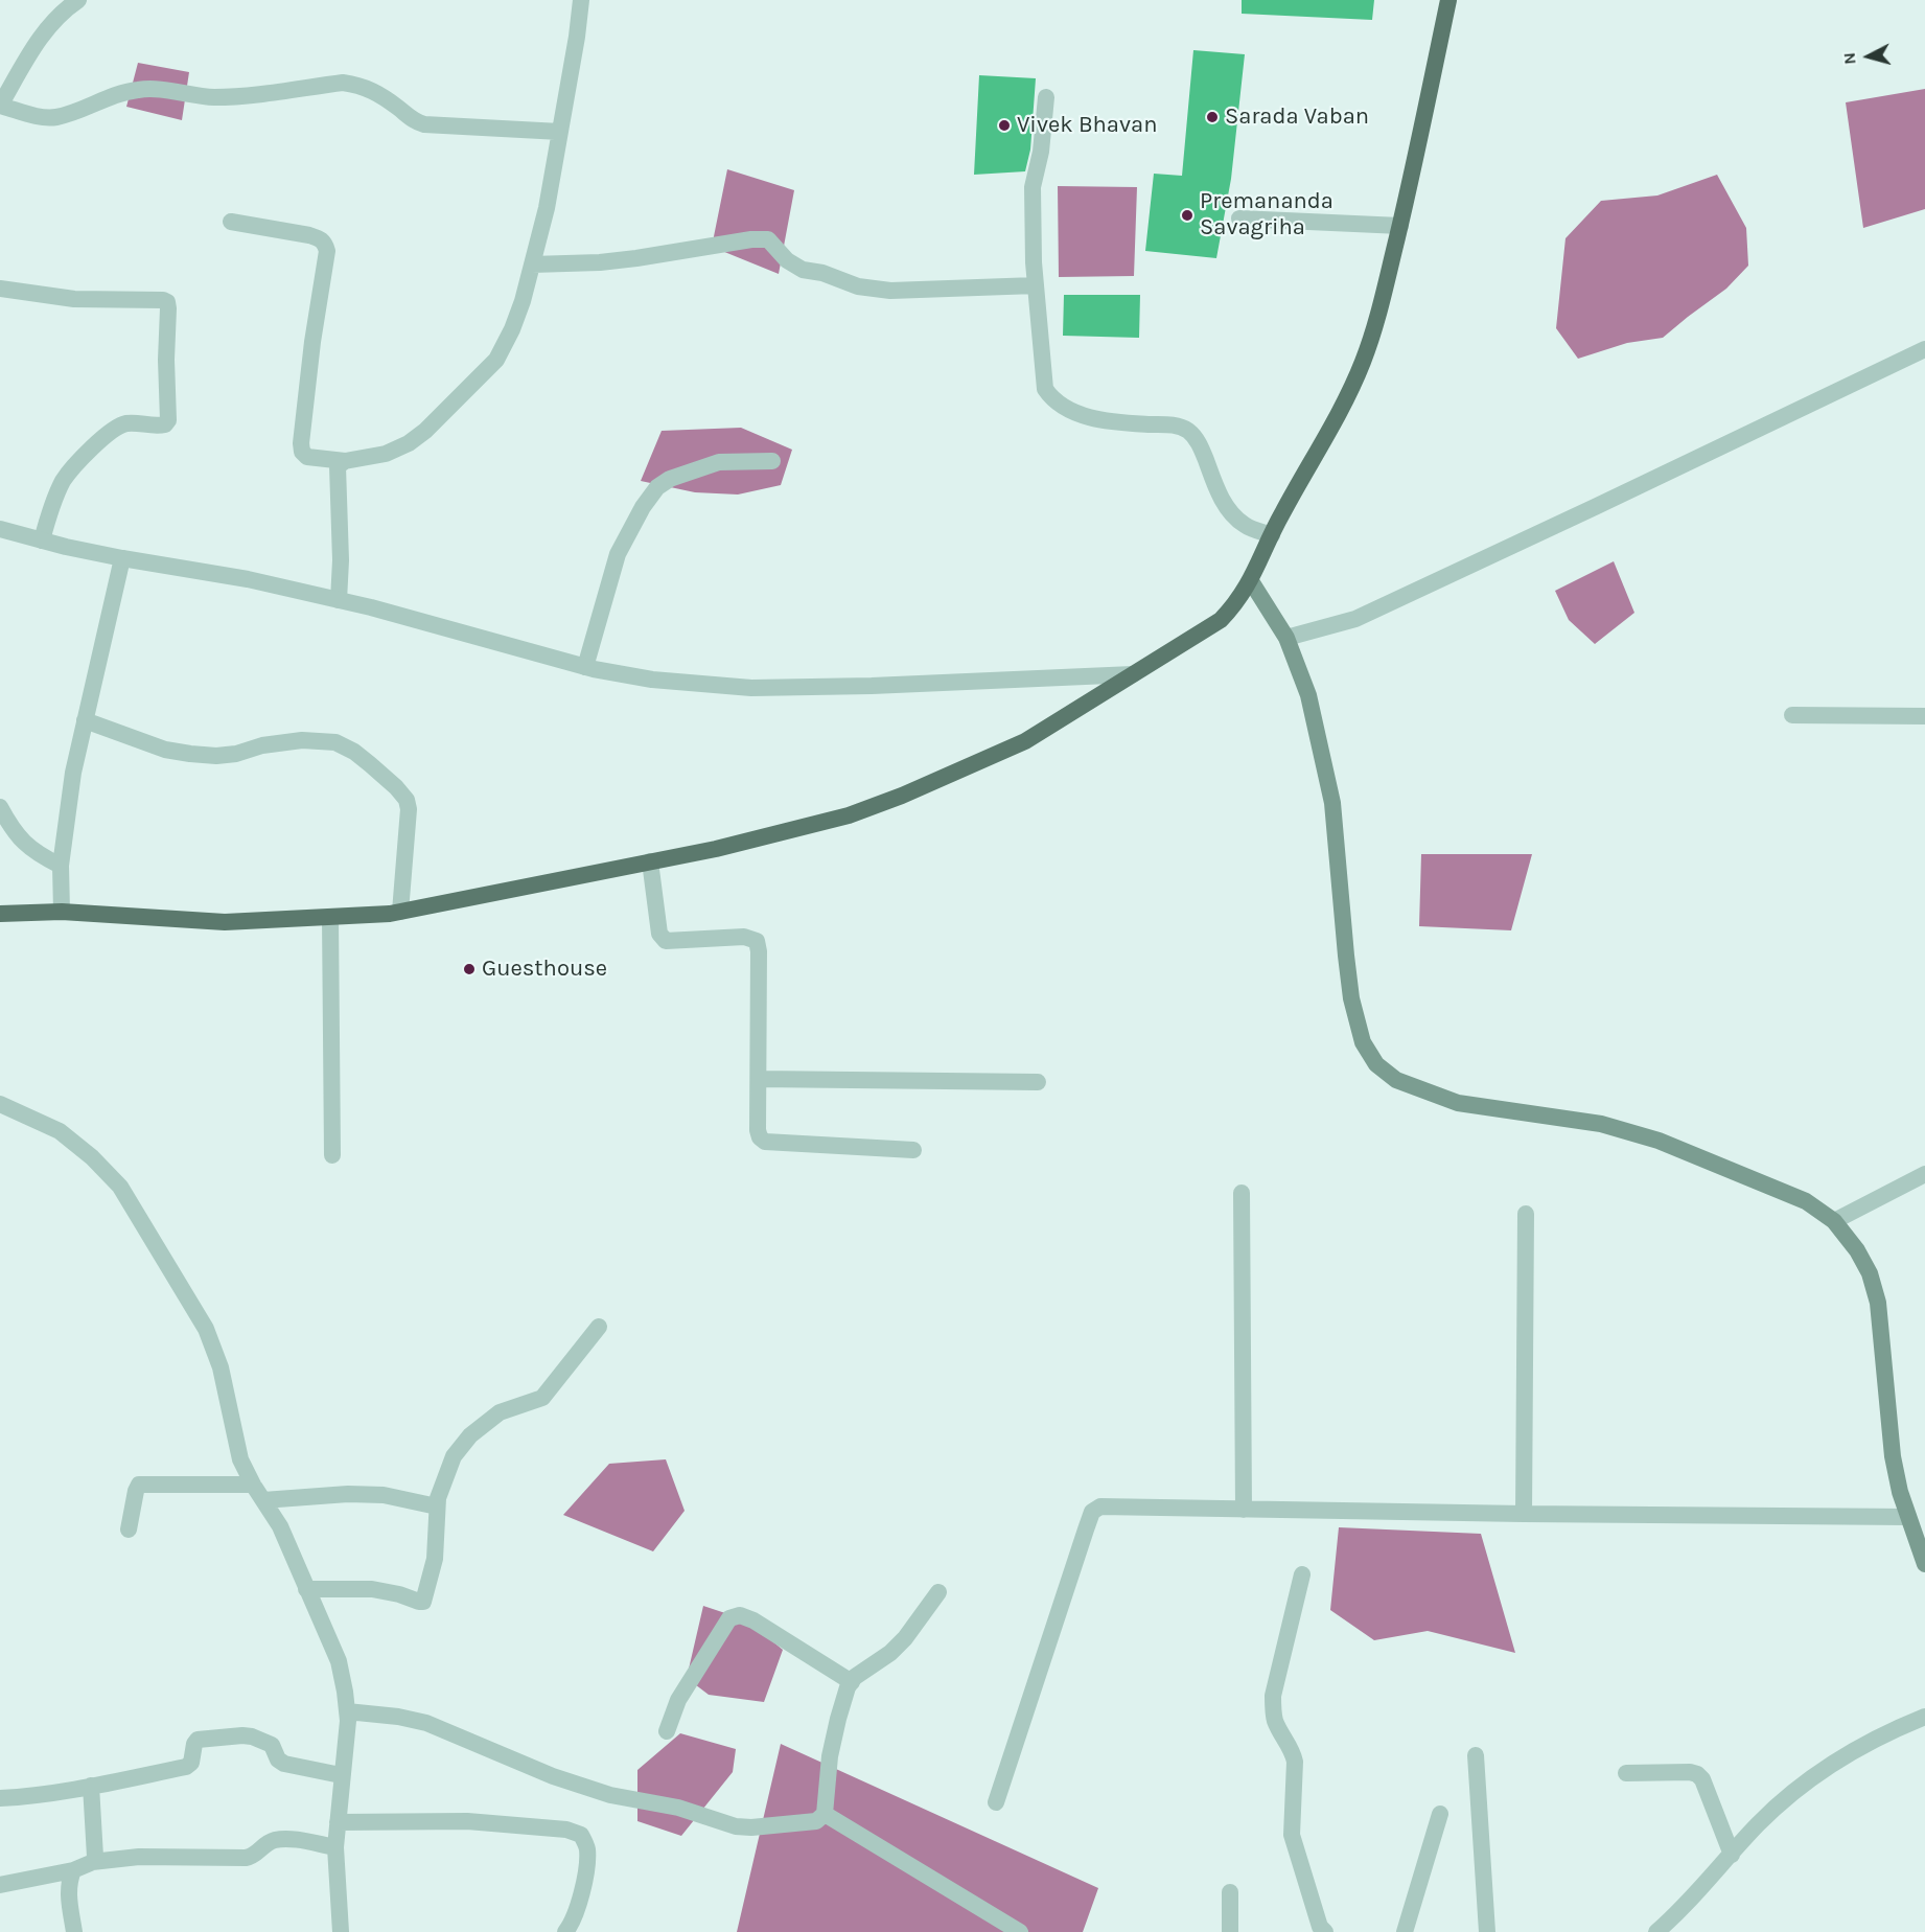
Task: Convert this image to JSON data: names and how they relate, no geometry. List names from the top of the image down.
{
  "places": [
    "Sarada Vaban",
    "Vivek Bhavan",
    "Premananda Savagriha",
    "Guesthouse"
  ],
  "north": "left"
}
